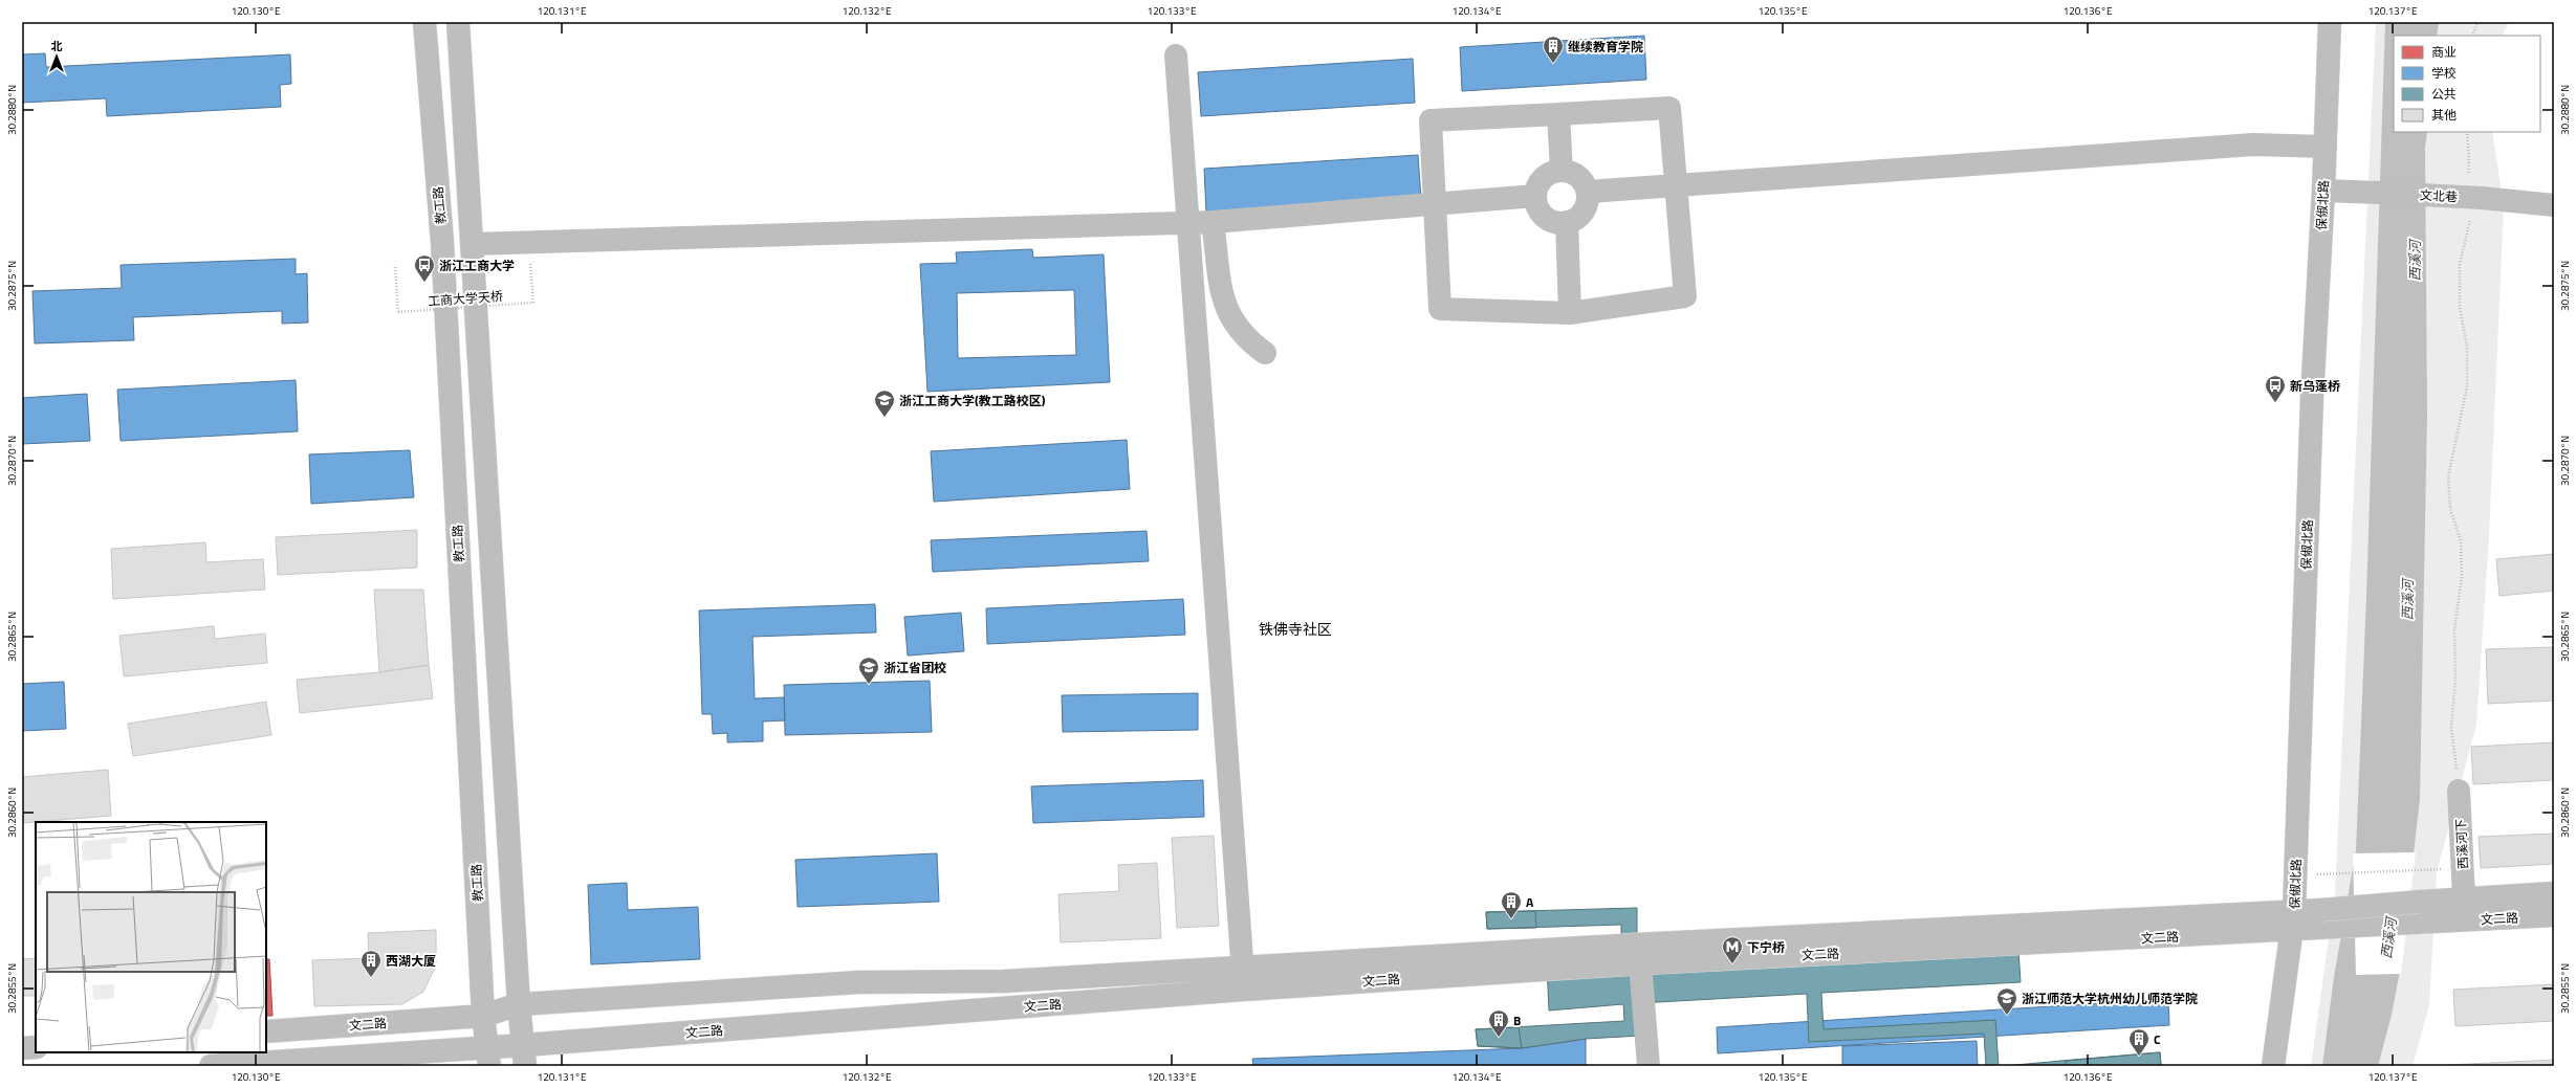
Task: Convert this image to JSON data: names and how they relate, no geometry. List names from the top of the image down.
{
  "streets": {
    "main road": [
      "文北巷",
      "教工路",
      "保俶北路",
      "西溪河下",
      "文二路"
    ],
    "path": ["工商大学天桥"]
  },
  "crossings": [
    ["文北巷", "保俶北路"],
    ["教工路", "文二路"],
    ["保俶北路", "文二路"],
    ["西溪河下", "文二路"]
  ],
  "districts": ["铁佛寺社区"],
  "water": ["西溪河"],
  "places": {
    "building": [
      "继续教育学院",
      "A",
      "西湖大厦",
      "B",
      "C"
    ],
    "bus stop": ["浙江工商大学", "新乌蓬桥"],
    "school or university": ["浙江工商大学(教工路校区)", "浙江省团校", "浙江师范大学杭州幼儿师范学院"],
    "metro station": ["下宁桥"]
  },
  "legend": [
    "商业",
    "学校",
    "公共",
    "其他"
  ],
  "north": "top",
  "coordinates": [
    "120.130°E",
    "120.131°E",
    "120.132°E",
    "120.133°E",
    "120.134°E",
    "120.135°E",
    "120.136°E",
    "120.137°E",
    "30.2880°N",
    "30.2875°N",
    "30.2870°N",
    "30.2865°N",
    "30.2860°N",
    "30.2855°N"
  ]
}
